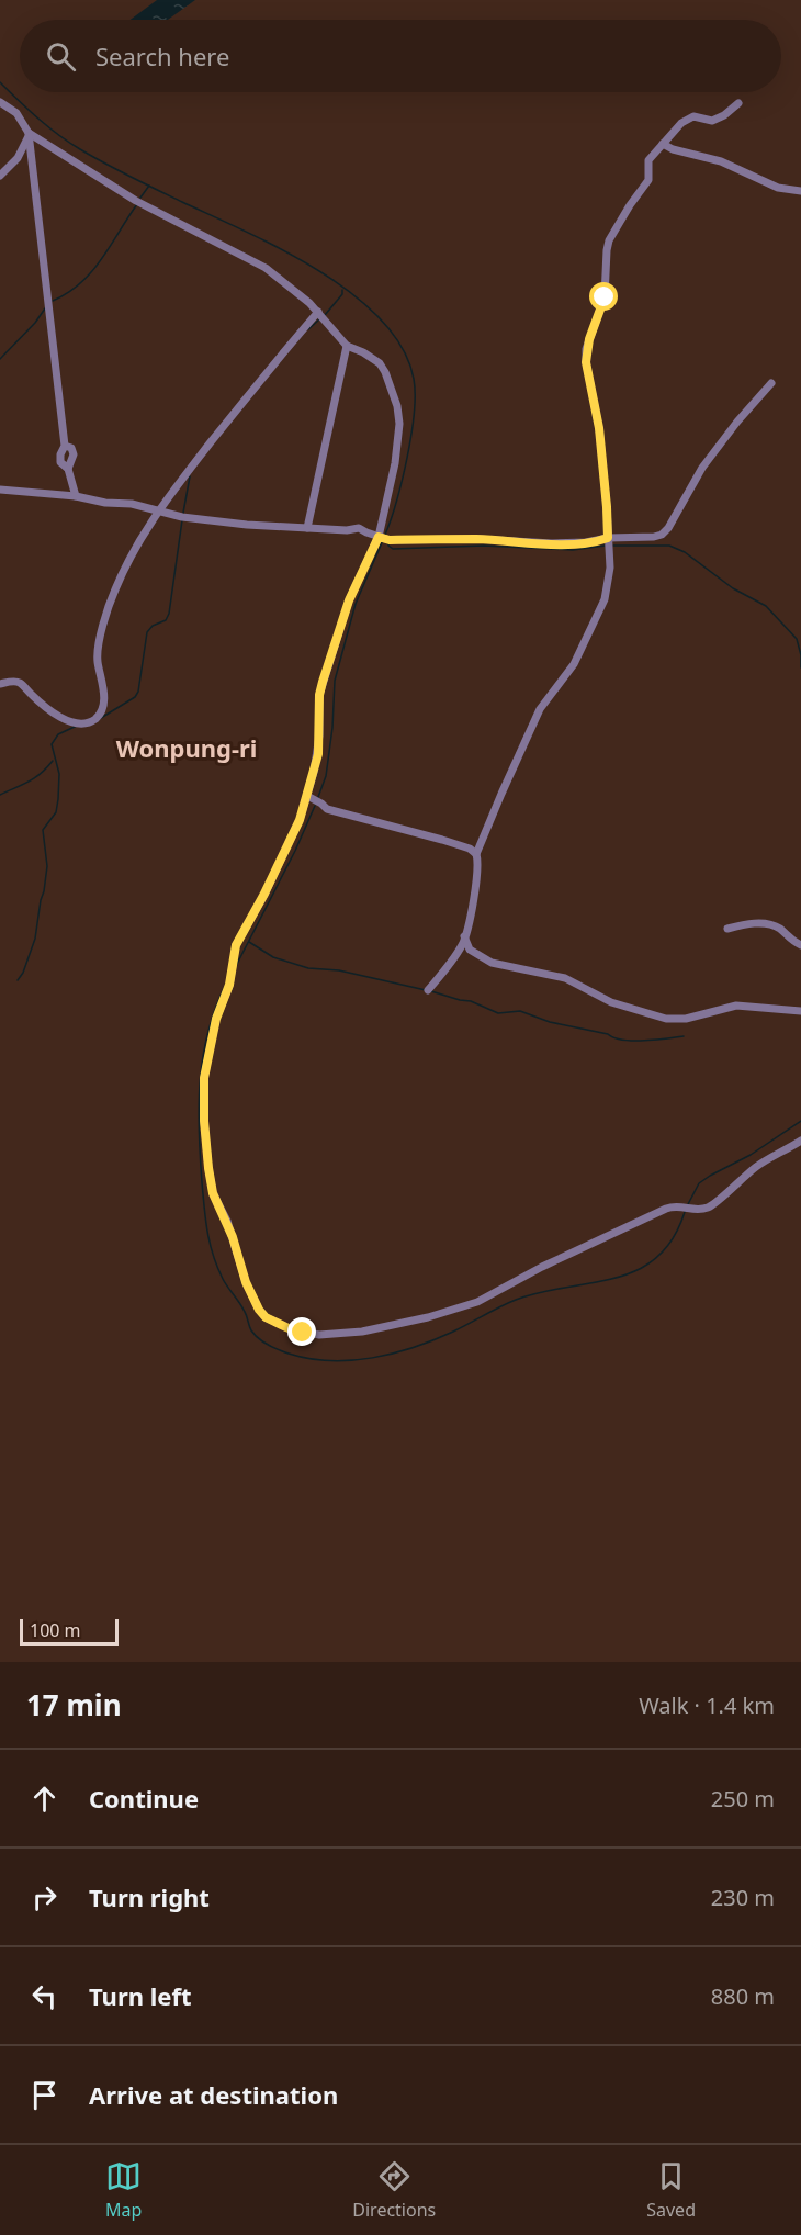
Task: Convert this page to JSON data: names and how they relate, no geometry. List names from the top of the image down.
{
  "districts": ["Wonpung-ri"],
  "scale_bar": "100 m",
  "page": {
    "search": "Search here",
    "scale": "100 m",
    "heading": ["17 min", "Walk · 1.4 km"],
    "list": [
      ["Continue", "250 m"],
      ["Turn right", "230 m"],
      ["Turn left", "880 m"],
      "Arrive at destination"
    ],
    "nav": ["Map", "Directions", "Saved"]
  }
}
